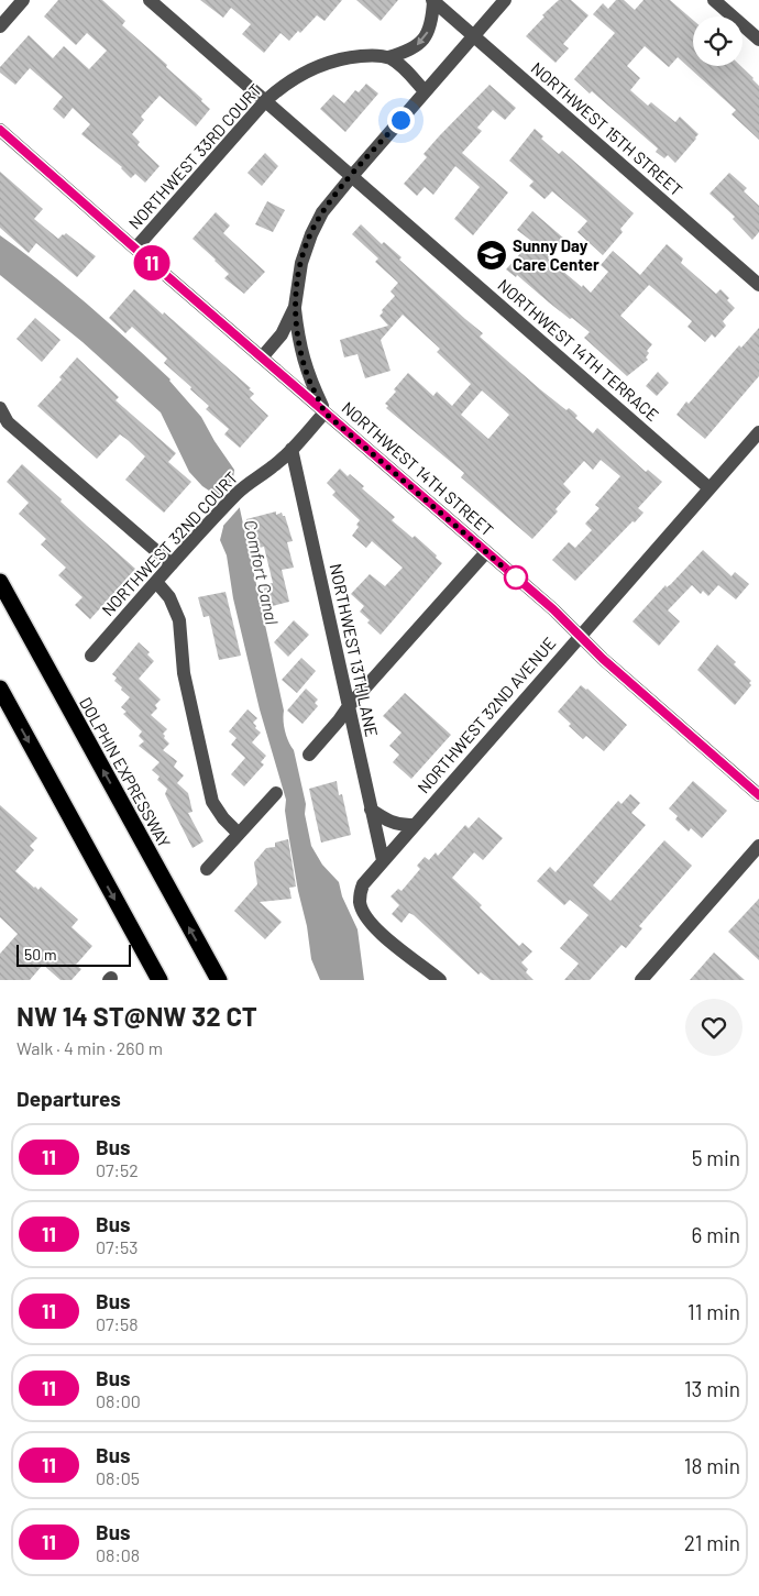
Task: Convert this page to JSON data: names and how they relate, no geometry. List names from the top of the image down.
{
  "streets": {
    "highway": ["DOLPHIN EXPRESSWAY"],
    "street": [
      "NORTHWEST 15TH STREET",
      "NORTHWEST 33RD COURT",
      "NORTHWEST 14TH TERRACE",
      "NORTHWEST 14TH STREET",
      "NORTHWEST 32ND COURT",
      "NORTHWEST 13TH LANE",
      "NORTHWEST 32ND AVENUE"
    ]
  },
  "crossings": [
    ["NORTHWEST 33RD COURT", "NORTHWEST 14TH TERRACE"],
    ["NORTHWEST 33RD COURT", "NORTHWEST 14TH STREET"],
    ["NORTHWEST 14TH TERRACE", "NORTHWEST 32ND AVENUE"],
    ["NORTHWEST 14TH STREET", "NORTHWEST 32ND COURT"],
    ["NORTHWEST 14TH STREET", "NORTHWEST 32ND AVENUE"],
    ["NORTHWEST 32ND COURT", "NORTHWEST 13TH LANE"],
    ["NORTHWEST 13TH LANE", "NORTHWEST 32ND AVENUE"]
  ],
  "water": ["Comfort Canal"],
  "places": {
    "school or university": ["Sunny Day Care Center"]
  },
  "lines": ["bus line 11"],
  "scale_bar": "50 m",
  "page": {
    "on_map": "11",
    "scale": "50 m",
    "heading": [
      ["NW 14 ST@NW 32 CT", "Walk · 4 min · 260 m"],
      "Departures"
    ],
    "list": [
      {
        "mark": "11",
        "name": "Bus",
        "note": "07:52",
        "value": "5 min"
      },
      {
        "mark": "11",
        "name": "Bus",
        "note": "07:53",
        "value": "6 min"
      },
      {
        "mark": "11",
        "name": "Bus",
        "note": "07:58",
        "value": "11 min"
      },
      {
        "mark": "11",
        "name": "Bus",
        "note": "08:00",
        "value": "13 min"
      },
      {
        "mark": "11",
        "name": "Bus",
        "note": "08:05",
        "value": "18 min"
      },
      {
        "mark": "11",
        "name": "Bus",
        "note": "08:08",
        "value": "21 min"
      }
    ]
  }
}
